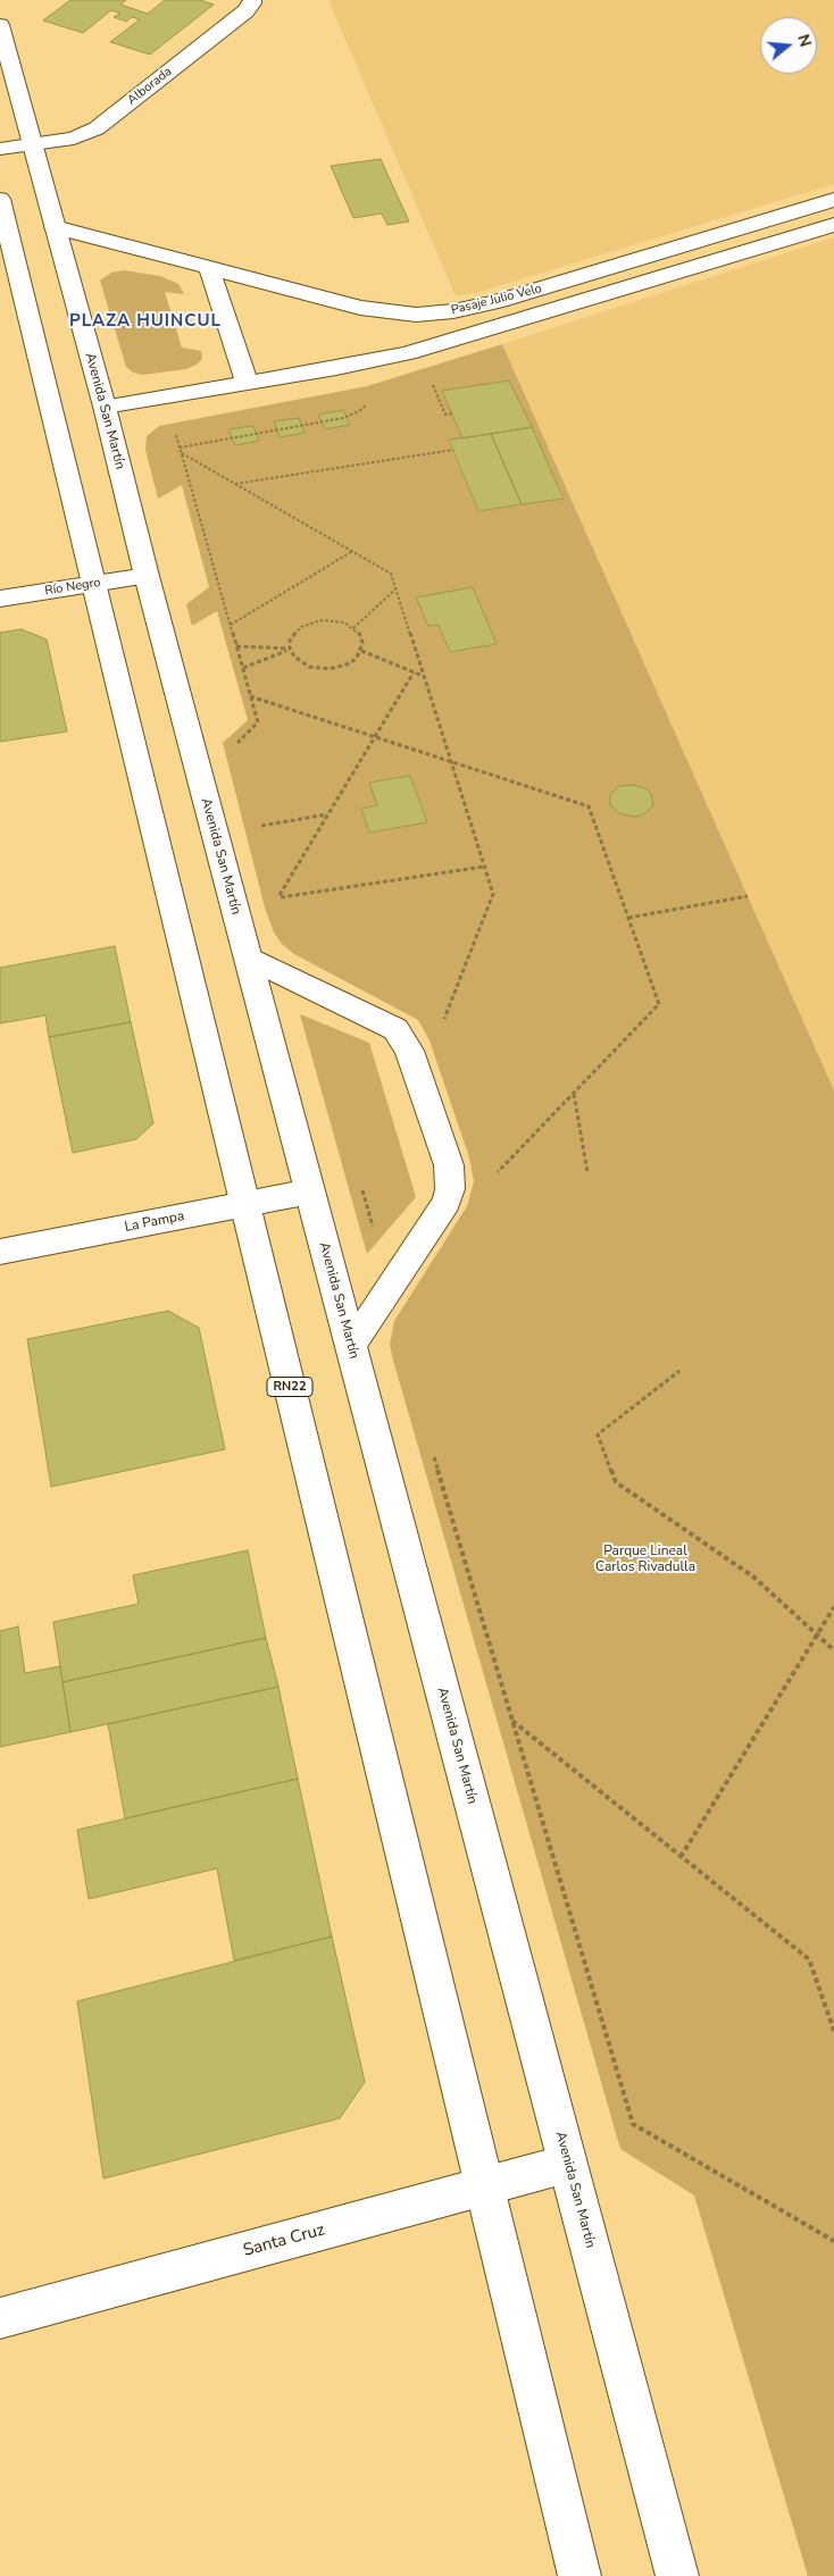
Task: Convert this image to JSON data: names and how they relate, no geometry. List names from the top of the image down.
{
  "streets": {
    "main road": [
      "Alborada",
      "Pasaje Julio Velo",
      "Avenida San Martín",
      "Río Negro",
      "La Pampa",
      "RN22",
      "Santa Cruz"
    ]
  },
  "crossings": [
    ["Alborada", "Avenida San Martín"],
    ["Pasaje Julio Velo", "Avenida San Martín"],
    ["Avenida San Martín", "Río Negro"],
    ["Avenida San Martín", "La Pampa"],
    ["Avenida San Martín", "Santa Cruz"],
    ["Río Negro", "RN22"],
    ["La Pampa", "RN22"],
    ["RN22", "Santa Cruz"]
  ],
  "districts": ["PLAZA HUINCUL"],
  "parks": ["Parque Lineal Carlos Rivadulla"],
  "north": "right"
}
